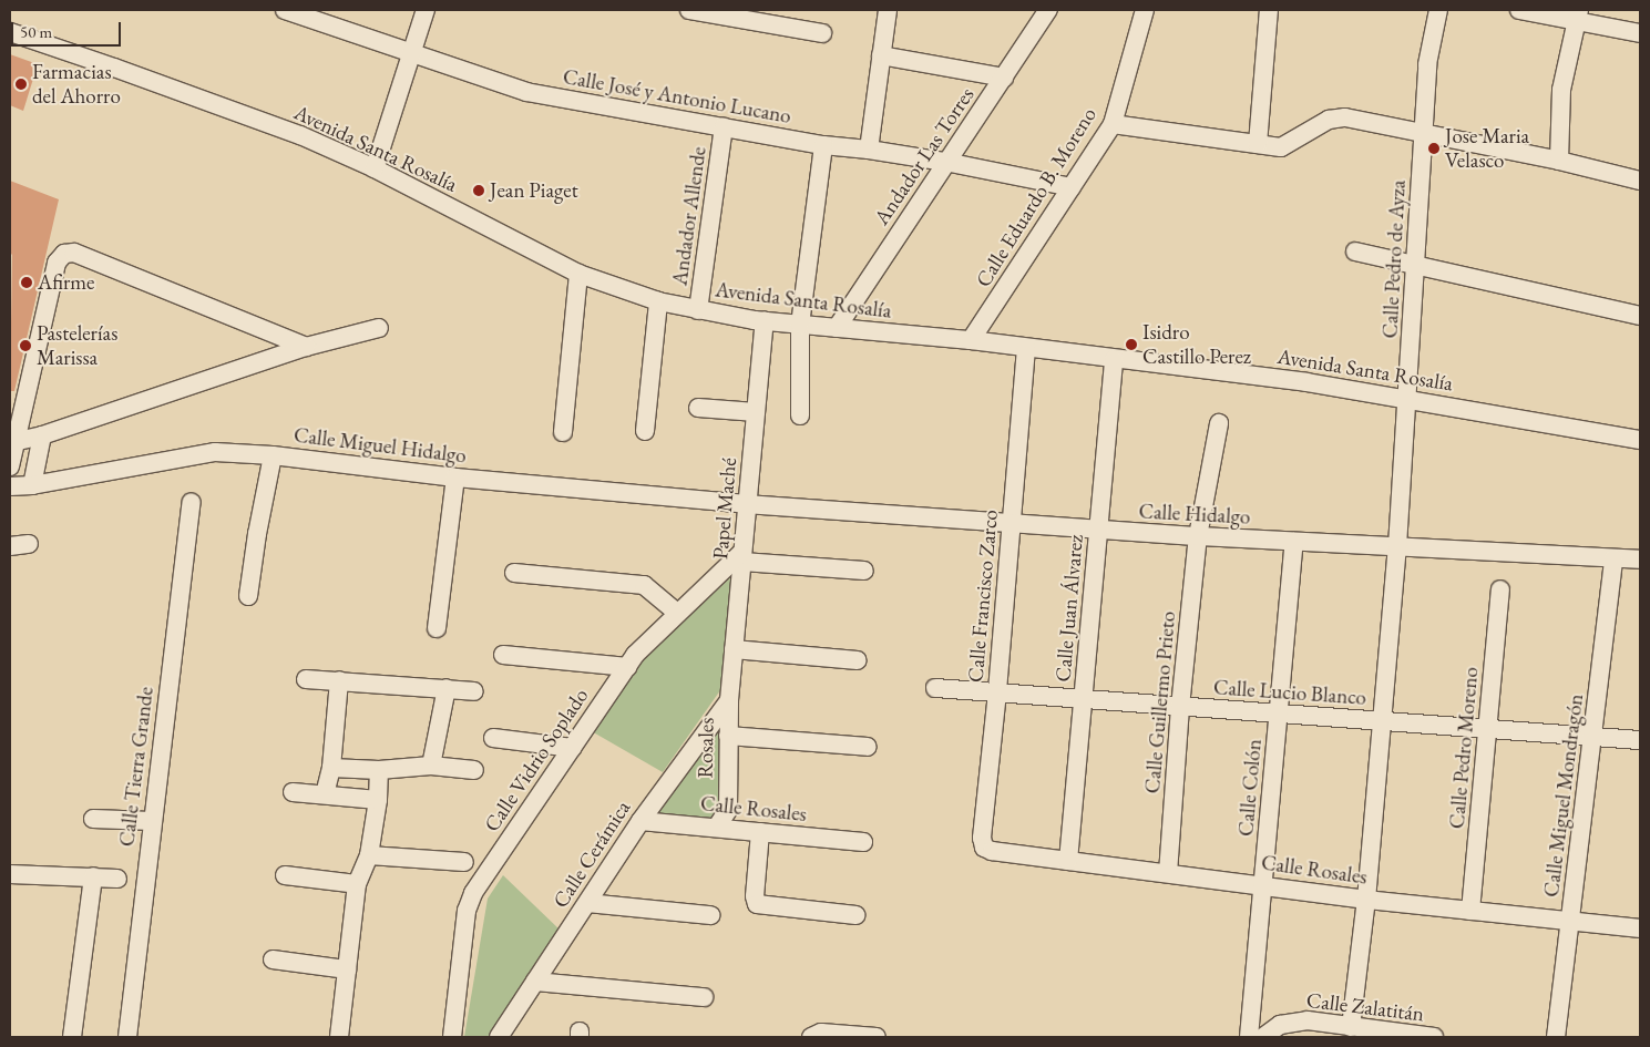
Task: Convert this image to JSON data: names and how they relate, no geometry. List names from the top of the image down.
{
  "streets": {
    "street": [
      "Calle José y Antonio Lucano",
      "Avenida Santa Rosalía",
      "Andador Las Torres",
      "Calle Eduardo B. Moreno",
      "Andador Allende",
      "Calle Pedro de Ayza",
      "Calle Miguel Hidalgo",
      "Papel Maché",
      "Calle Hidalgo",
      "Calle Francisco Zarco",
      "Calle Juan Álvarez",
      "Calle Lucio Blanco",
      "Calle Guillermo Prieto",
      "Rosales",
      "Calle Pedro Moreno",
      "Calle Vidrio Soplado",
      "Calle Tierra Grande",
      "Calle Colón",
      "Calle Miguel Mondragón",
      "Calle Rosales",
      "Calle Cerámica",
      "Calle Zalatitán"
    ]
  },
  "crossings": [
    ["Calle José y Antonio Lucano", "Andador Las Torres"],
    ["Calle José y Antonio Lucano", "Calle Eduardo B. Moreno"],
    ["Calle José y Antonio Lucano", "Andador Allende"],
    ["Avenida Santa Rosalía", "Andador Las Torres"],
    ["Avenida Santa Rosalía", "Calle Eduardo B. Moreno"],
    ["Avenida Santa Rosalía", "Andador Allende"],
    ["Avenida Santa Rosalía", "Calle Pedro de Ayza"],
    ["Avenida Santa Rosalía", "Papel Maché"],
    ["Avenida Santa Rosalía", "Calle Francisco Zarco"],
    ["Avenida Santa Rosalía", "Calle Juan Álvarez"],
    ["Calle Pedro de Ayza", "Calle Hidalgo"],
    ["Calle Pedro de Ayza", "Calle Lucio Blanco"],
    ["Calle Pedro de Ayza", "Calle Rosales"],
    ["Calle Pedro de Ayza", "Calle Zalatitán"],
    ["Calle Miguel Hidalgo", "Papel Maché"],
    ["Calle Miguel Hidalgo", "Calle Hidalgo"],
    ["Papel Maché", "Calle Hidalgo"],
    ["Papel Maché", "Rosales"],
    ["Papel Maché", "Calle Vidrio Soplado"],
    ["Papel Maché", "Calle Cerámica"],
    ["Calle Hidalgo", "Calle Francisco Zarco"],
    ["Calle Hidalgo", "Calle Juan Álvarez"],
    ["Calle Hidalgo", "Calle Guillermo Prieto"],
    ["Calle Hidalgo", "Calle Colón"],
    ["Calle Hidalgo", "Calle Miguel Mondragón"],
    ["Calle Francisco Zarco", "Calle Lucio Blanco"],
    ["Calle Francisco Zarco", "Calle Rosales"],
    ["Calle Juan Álvarez", "Calle Lucio Blanco"],
    ["Calle Juan Álvarez", "Calle Rosales"],
    ["Calle Lucio Blanco", "Calle Guillermo Prieto"],
    ["Calle Lucio Blanco", "Calle Pedro Moreno"],
    ["Calle Lucio Blanco", "Calle Colón"],
    ["Calle Lucio Blanco", "Calle Miguel Mondragón"],
    ["Calle Guillermo Prieto", "Calle Rosales"],
    ["Rosales", "Calle Rosales"],
    ["Rosales", "Calle Cerámica"],
    ["Calle Pedro Moreno", "Calle Rosales"],
    ["Calle Colón", "Calle Rosales"],
    ["Calle Miguel Mondragón", "Calle Rosales"],
    ["Calle Rosales", "Calle Cerámica"]
  ],
  "places": [
    "Farmacias del Ahorro",
    "Jose Maria Velasco",
    "Jean Piaget",
    "Afirme",
    "Isidro Castillo Perez",
    "Pastelerías Marissa"
  ],
  "scale_bar": "50 m"
}
